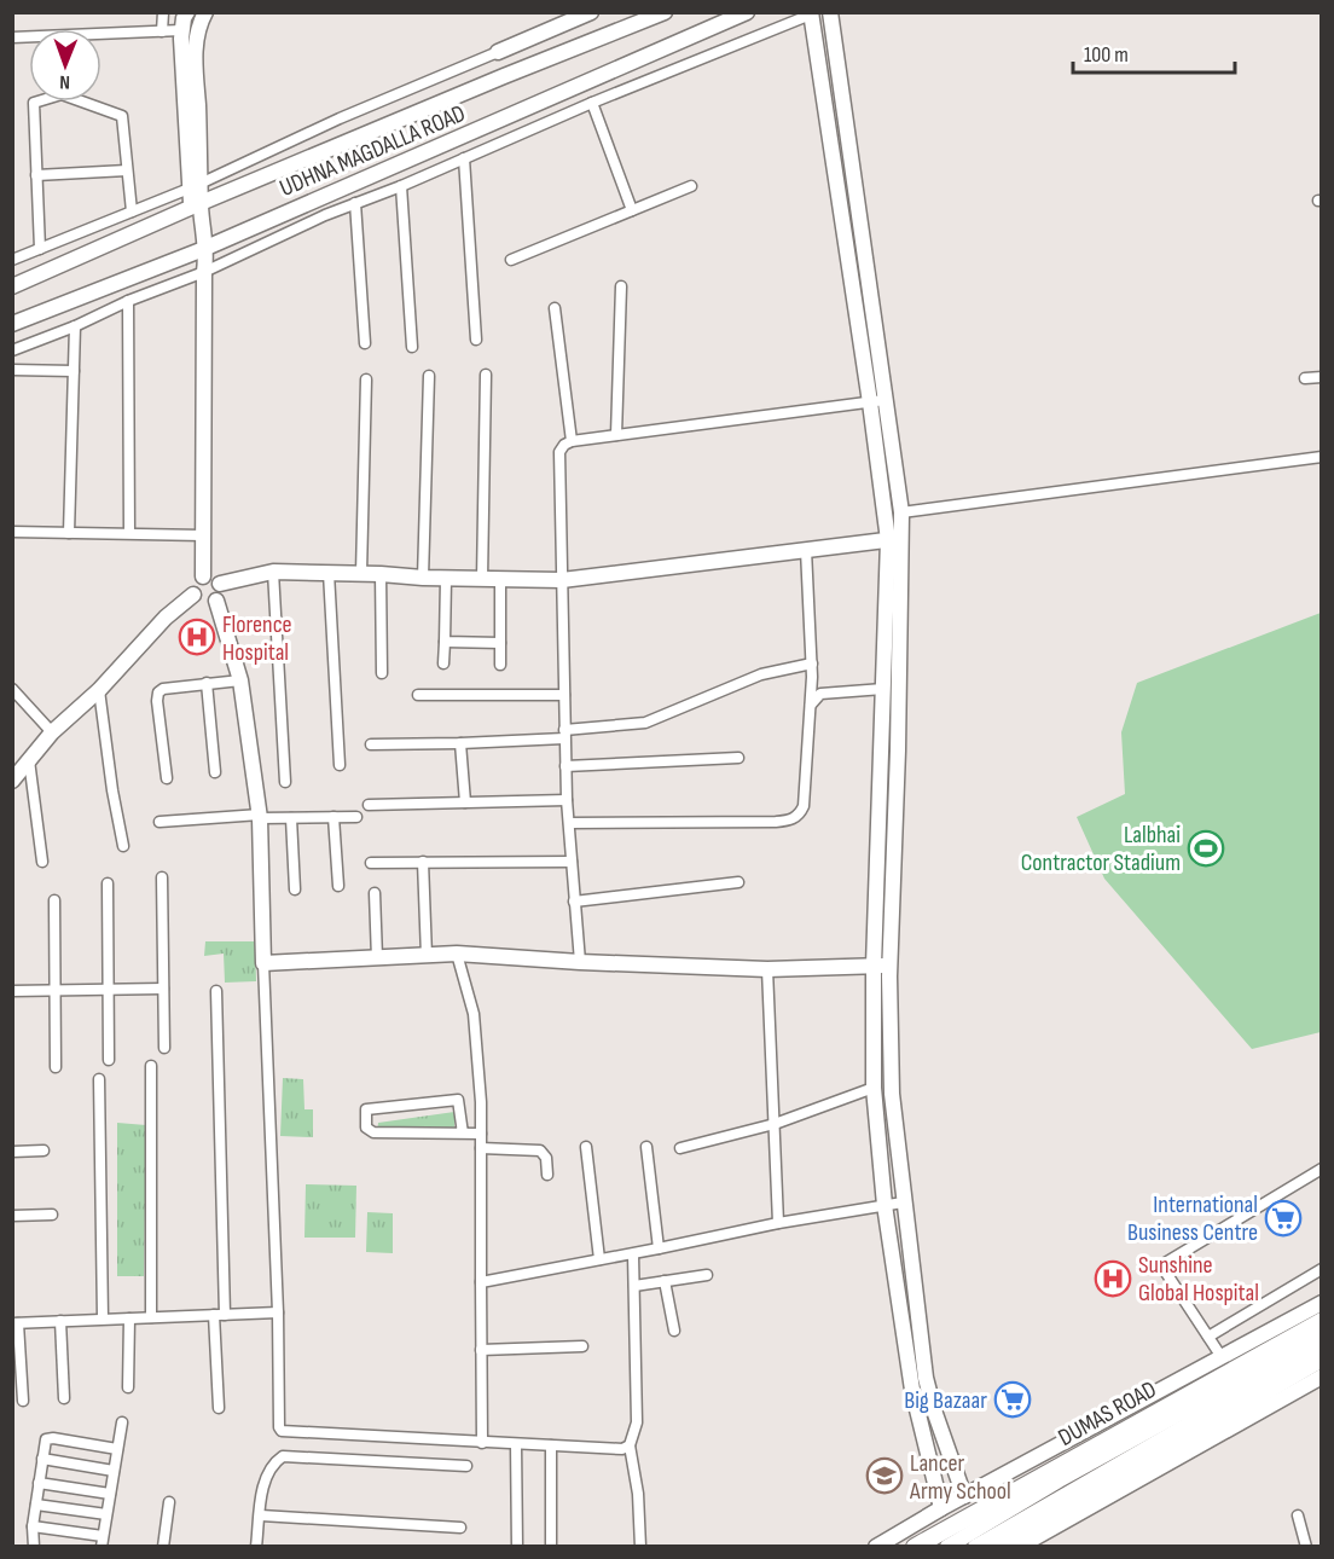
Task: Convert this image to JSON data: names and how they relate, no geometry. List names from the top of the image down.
{
  "streets": {
    "main road": ["DUMAS ROAD"],
    "street": ["UDHNA MAGDALLA ROAD"]
  },
  "places": {
    "hospital": ["Florence Hospital", "Sunshine Global Hospital"],
    "sports": ["Lalbhai Contractor Stadium"],
    "supermarket": ["International Business Centre", "Big Bazaar"],
    "school or university": ["Lancer Army School"]
  },
  "scale_bar": "100 m",
  "north": "bottom"
}
